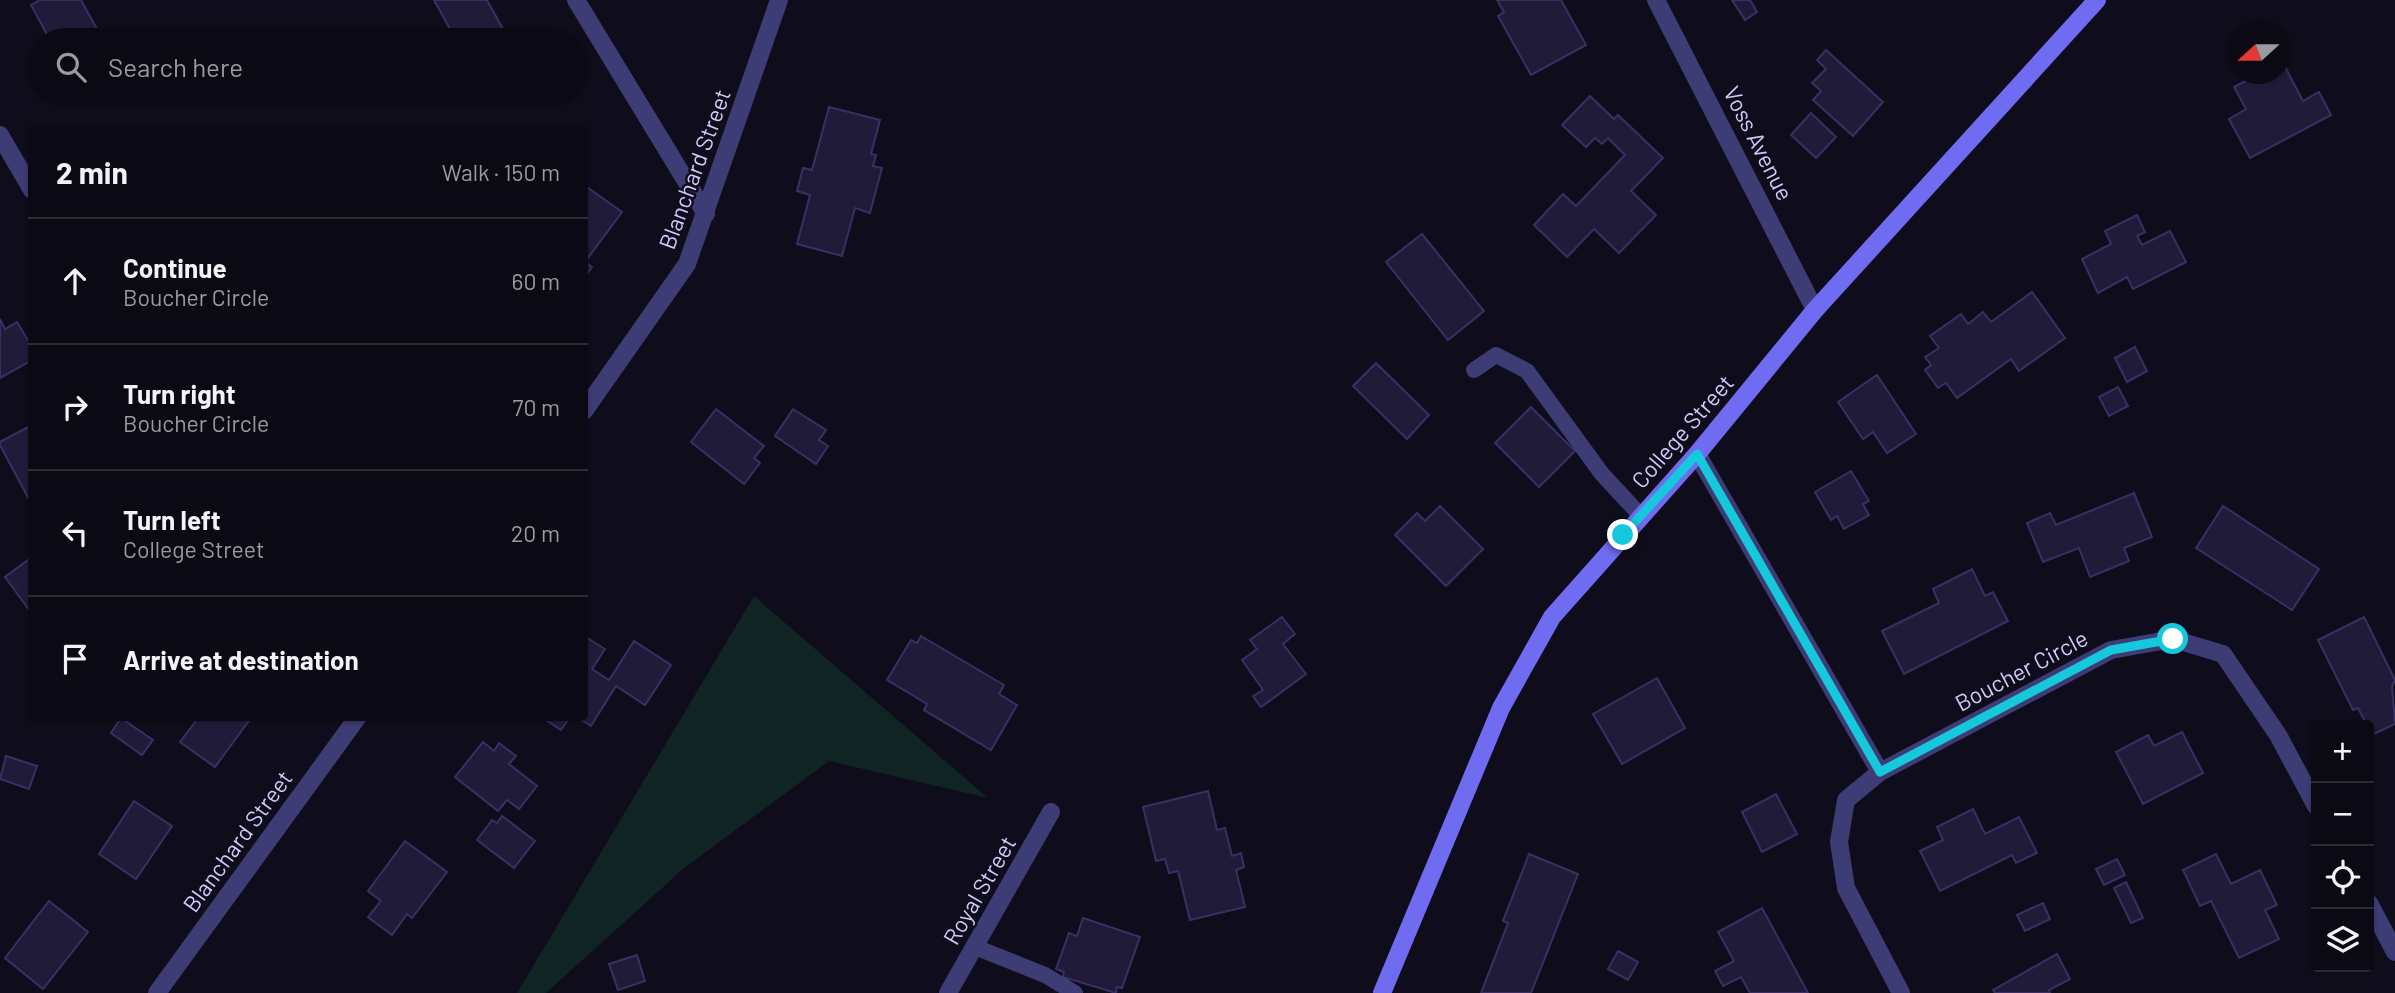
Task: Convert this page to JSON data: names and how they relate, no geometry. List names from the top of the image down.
{
  "streets": {
    "street": [
      "Voss Avenue",
      "Blanchard Street",
      "College Street",
      "Boucher Circle",
      "Royal Street"
    ]
  },
  "crossings": [
    ["Voss Avenue", "College Street"]
  ],
  "north": "left",
  "page": {
    "search": "Search here",
    "heading": ["2 min", "Walk · 150 m"],
    "list": [
      ["Continue", "Boucher Circle", "60 m"],
      ["Turn right", "Boucher Circle", "70 m"],
      ["Turn left", "College Street", "20 m"],
      "Arrive at destination"
    ],
    "map_buttons": ["+", "−"]
  }
}
